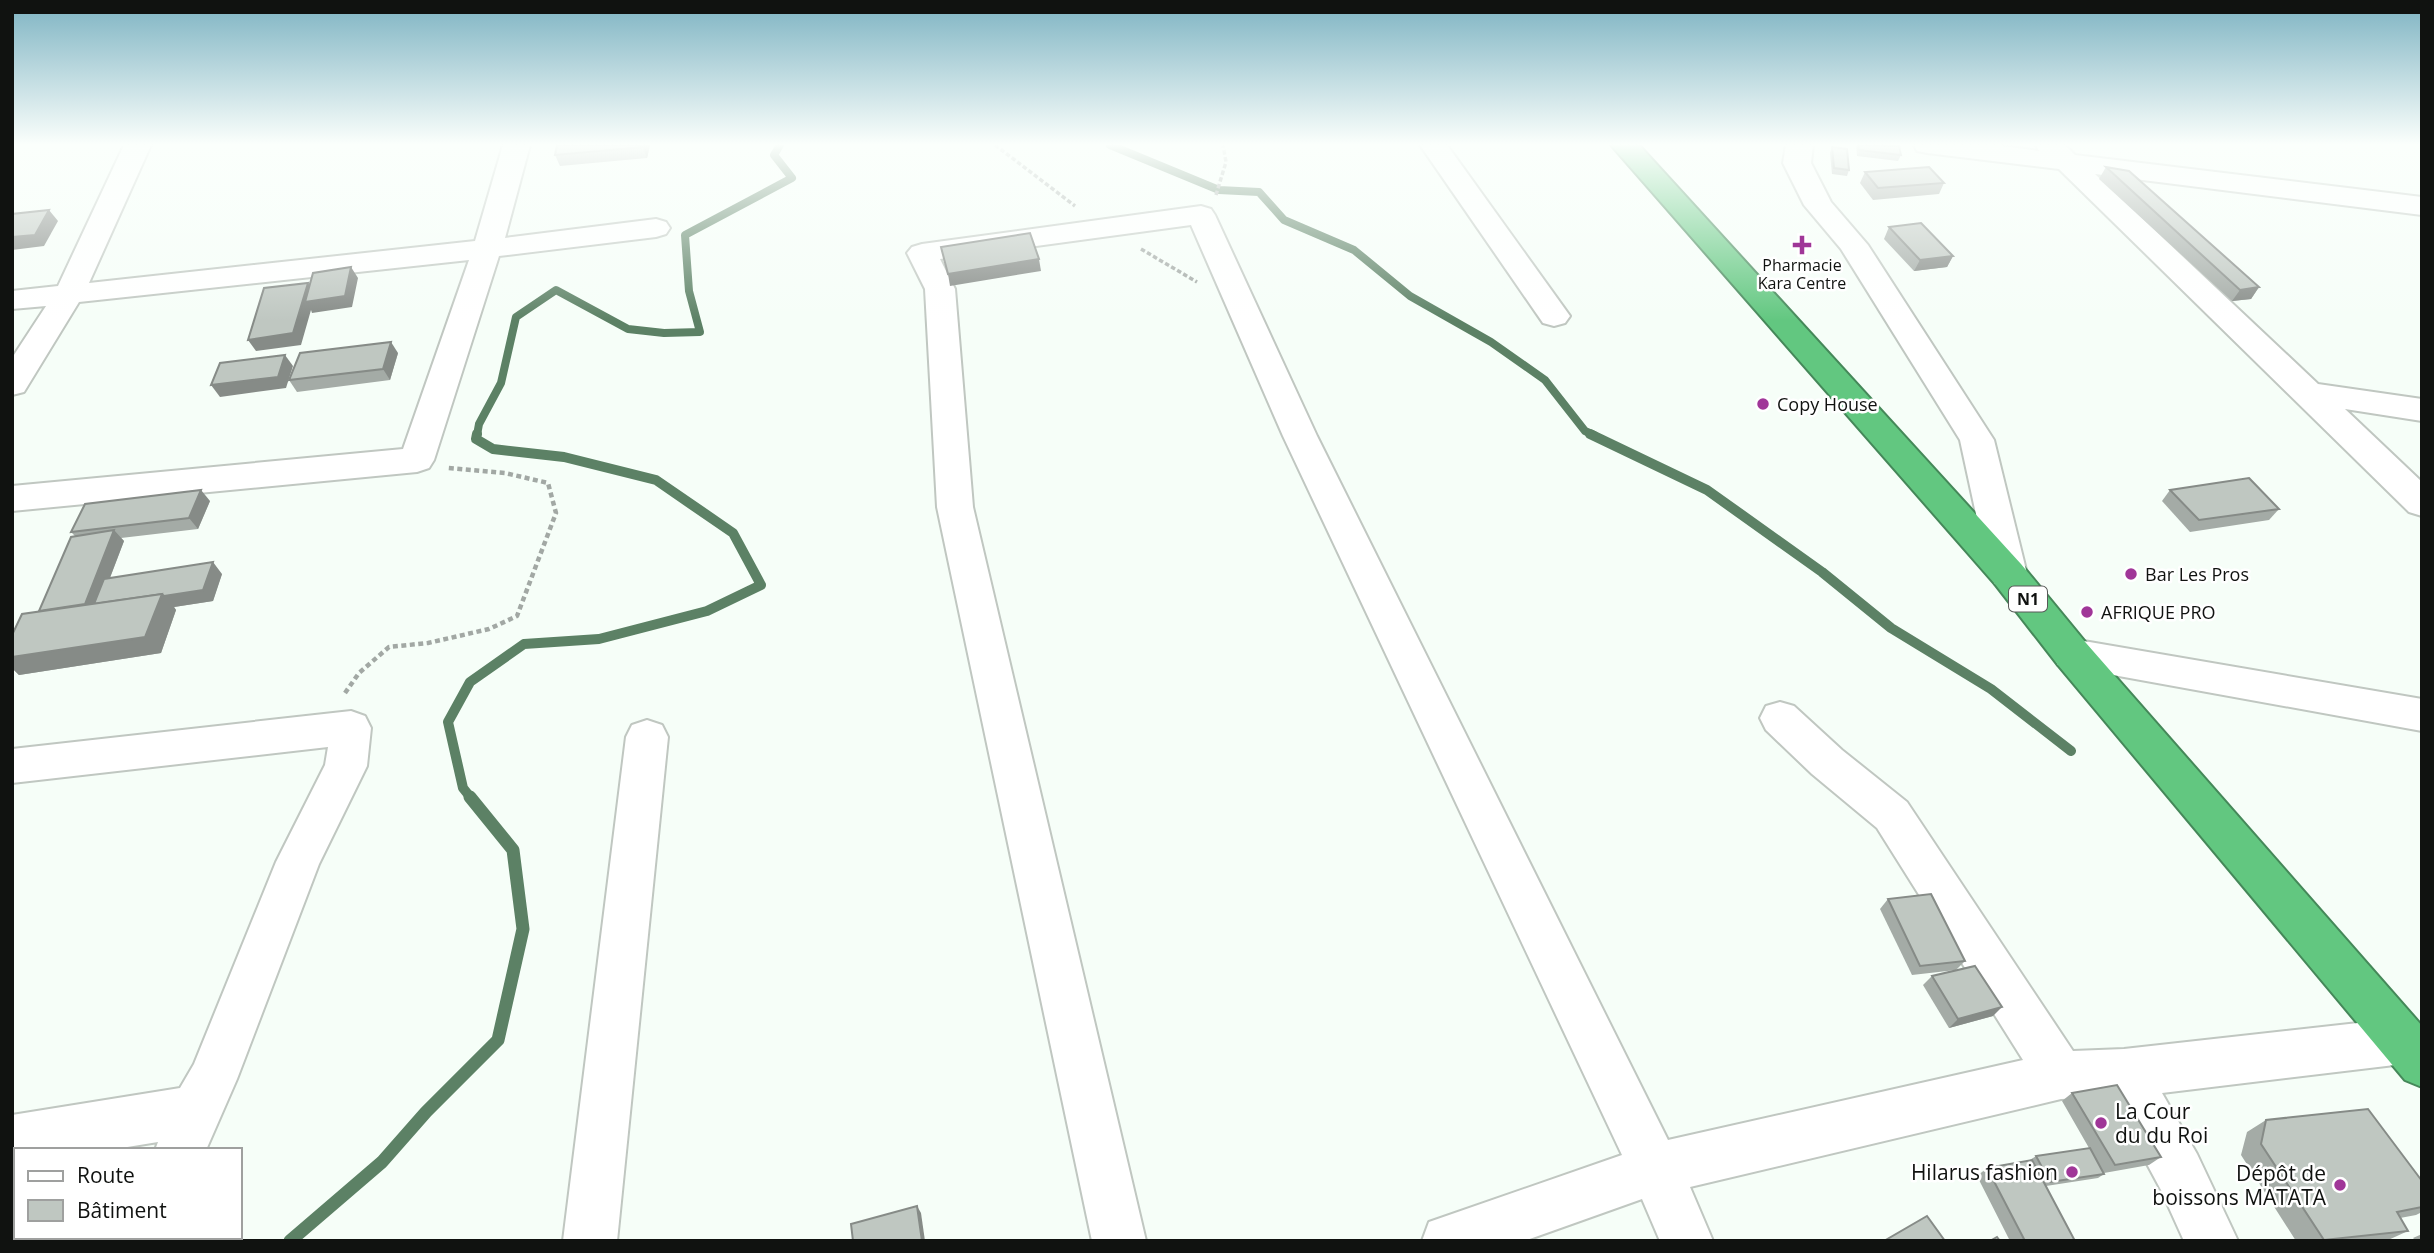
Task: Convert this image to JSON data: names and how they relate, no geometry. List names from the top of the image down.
{
  "streets": {
    "highway": ["N1"]
  },
  "places": {
    "health": ["Pharmacie Kara Centre"],
    "other": [
      "Copy House",
      "Bar Les Pros",
      "AFRIQUE PRO",
      "La Cour du du Roi",
      "Hilarus fashion",
      "Dépôt de boissons MATATA"
    ]
  },
  "legend": ["Route", "Bâtiment"]
}
